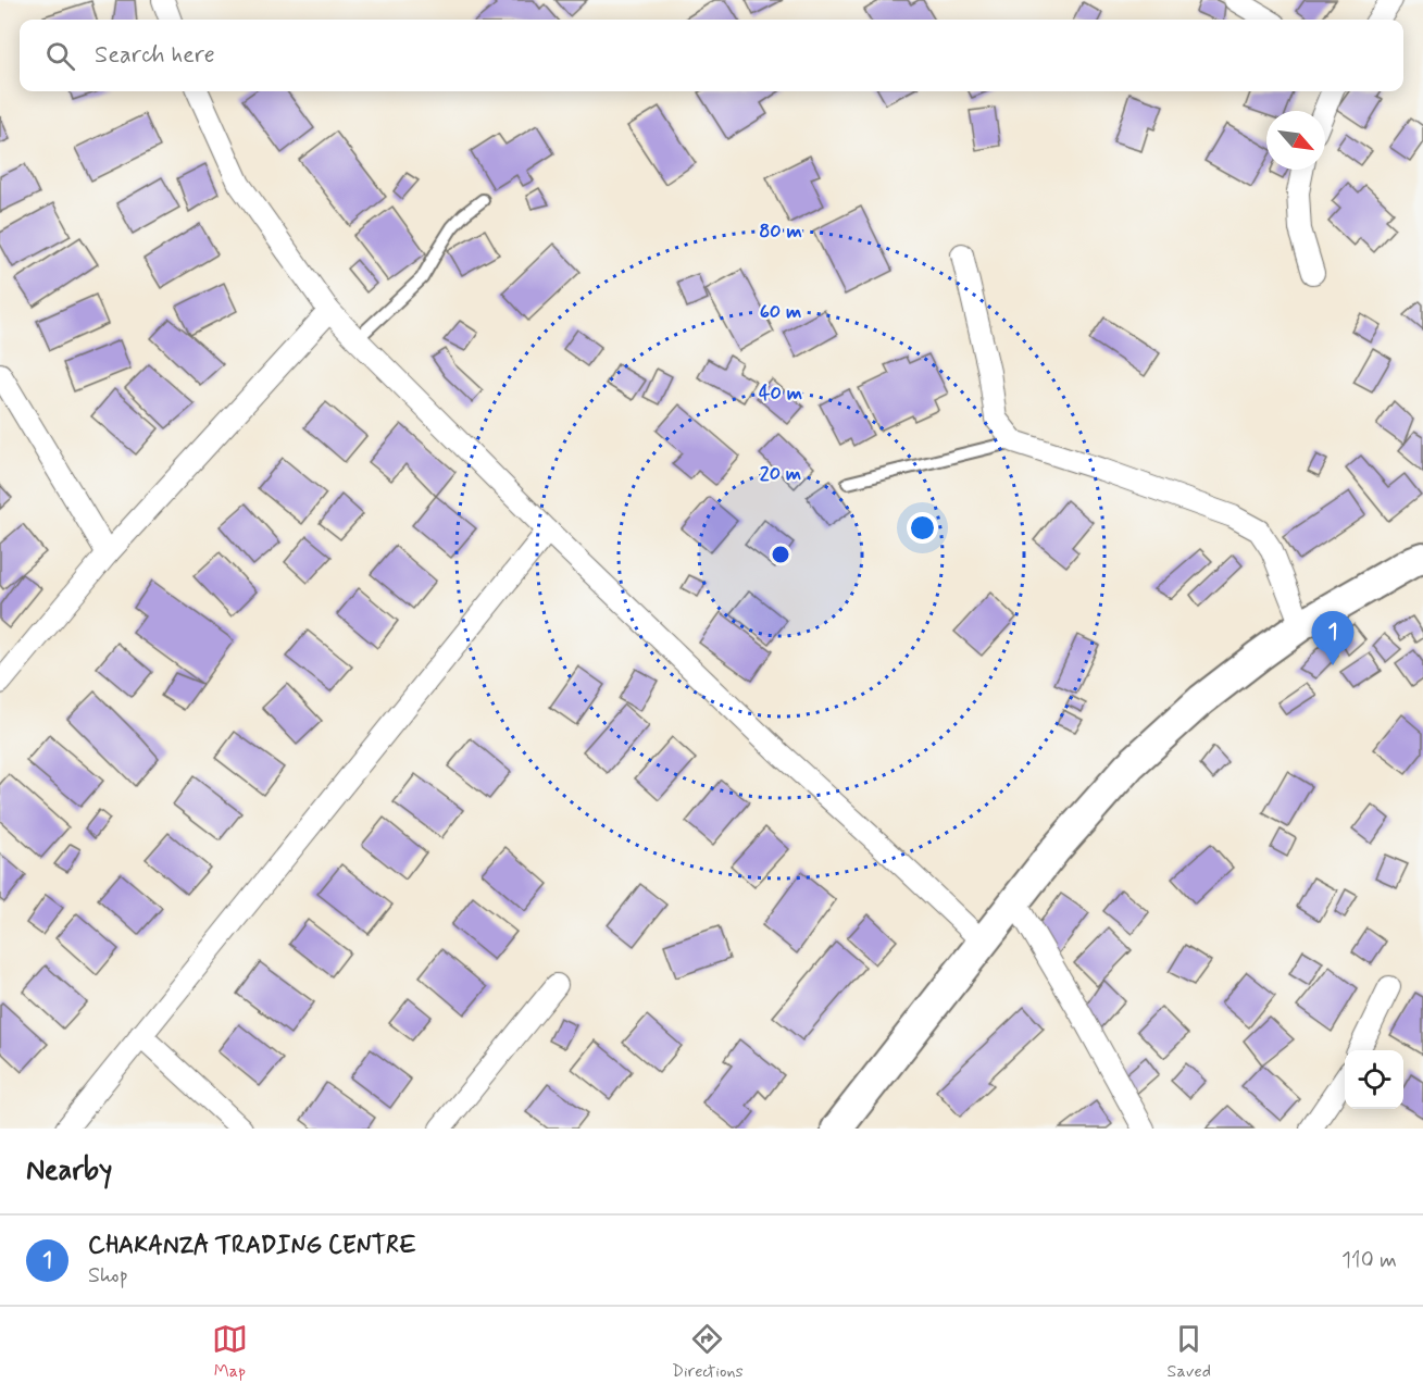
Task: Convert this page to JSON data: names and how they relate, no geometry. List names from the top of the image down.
{
  "north": "bottom right",
  "page": {
    "search": "Search here",
    "pins": "1",
    "heading": "Nearby",
    "list": [
      {
        "mark": "1",
        "name": "CHAKANZA TRADING CENTRE",
        "note": "Shop",
        "value": "110 m"
      }
    ],
    "nav": ["Map", "Directions", "Saved"]
  },
  "rings": [
    "80 m",
    "60 m",
    "40 m",
    "20 m"
  ]
}
